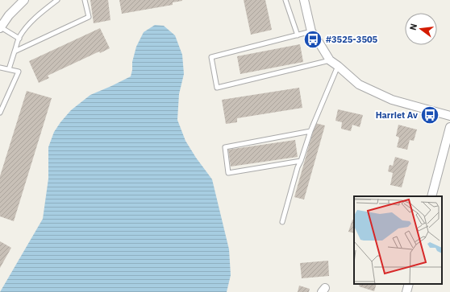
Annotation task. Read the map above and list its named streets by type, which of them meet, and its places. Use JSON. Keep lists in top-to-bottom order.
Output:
{
  "places": {
    "bus stop": ["#3525-3505", "Harriet Av"]
  },
  "north": "left"
}
